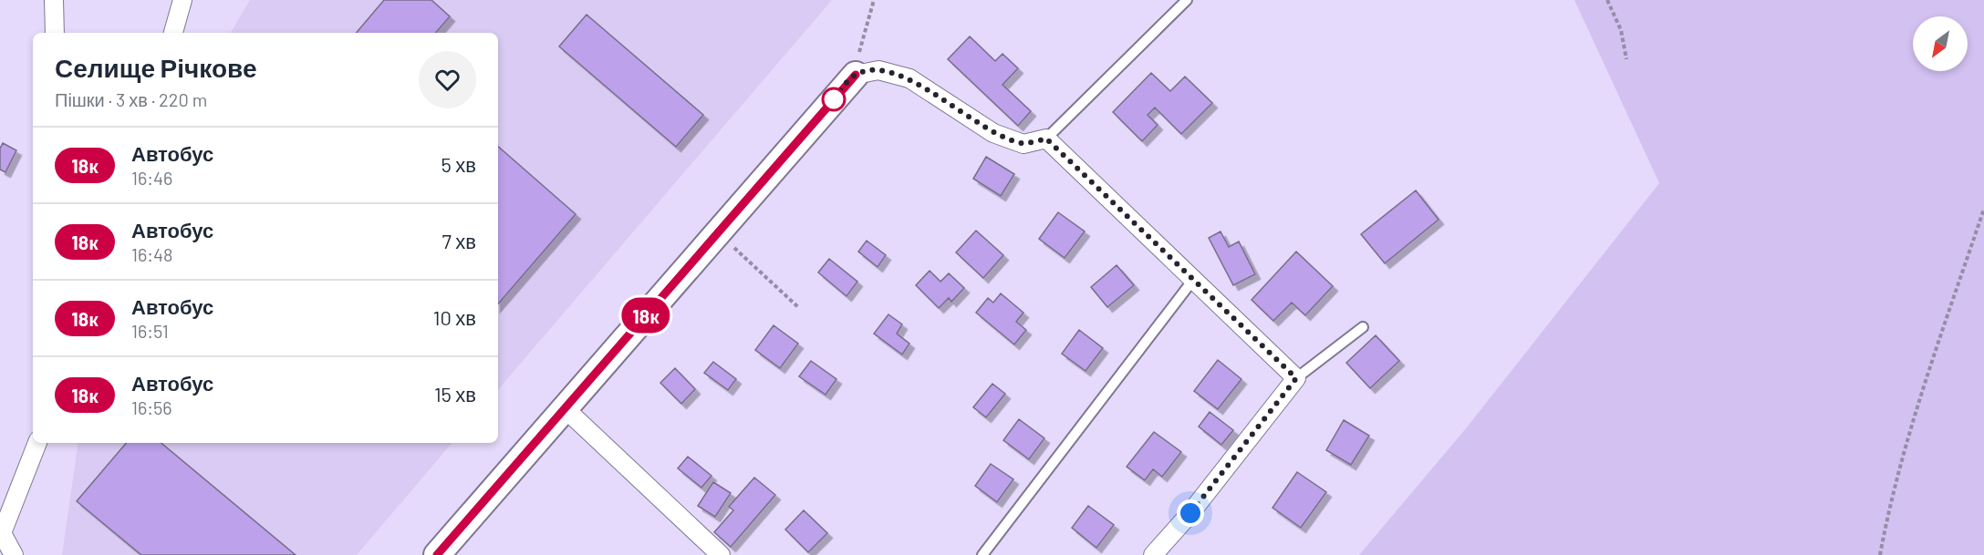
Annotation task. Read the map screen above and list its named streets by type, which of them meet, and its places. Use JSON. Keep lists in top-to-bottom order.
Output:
{
  "lines": ["bus line 18к"],
  "north": "bottom left",
  "page": {
    "on_map": "18к",
    "heading": ["Селище Річкове", "Пішки · 3 хв · 220 m"],
    "list": [
      {
        "mark": "18к",
        "name": "Автобус",
        "note": "16:46",
        "value": "5 хв"
      },
      {
        "mark": "18к",
        "name": "Автобус",
        "note": "16:48",
        "value": "7 хв"
      },
      {
        "mark": "18к",
        "name": "Автобус",
        "note": "16:51",
        "value": "10 хв"
      },
      {
        "mark": "18к",
        "name": "Автобус",
        "note": "16:56",
        "value": "15 хв"
      }
    ]
  }
}
